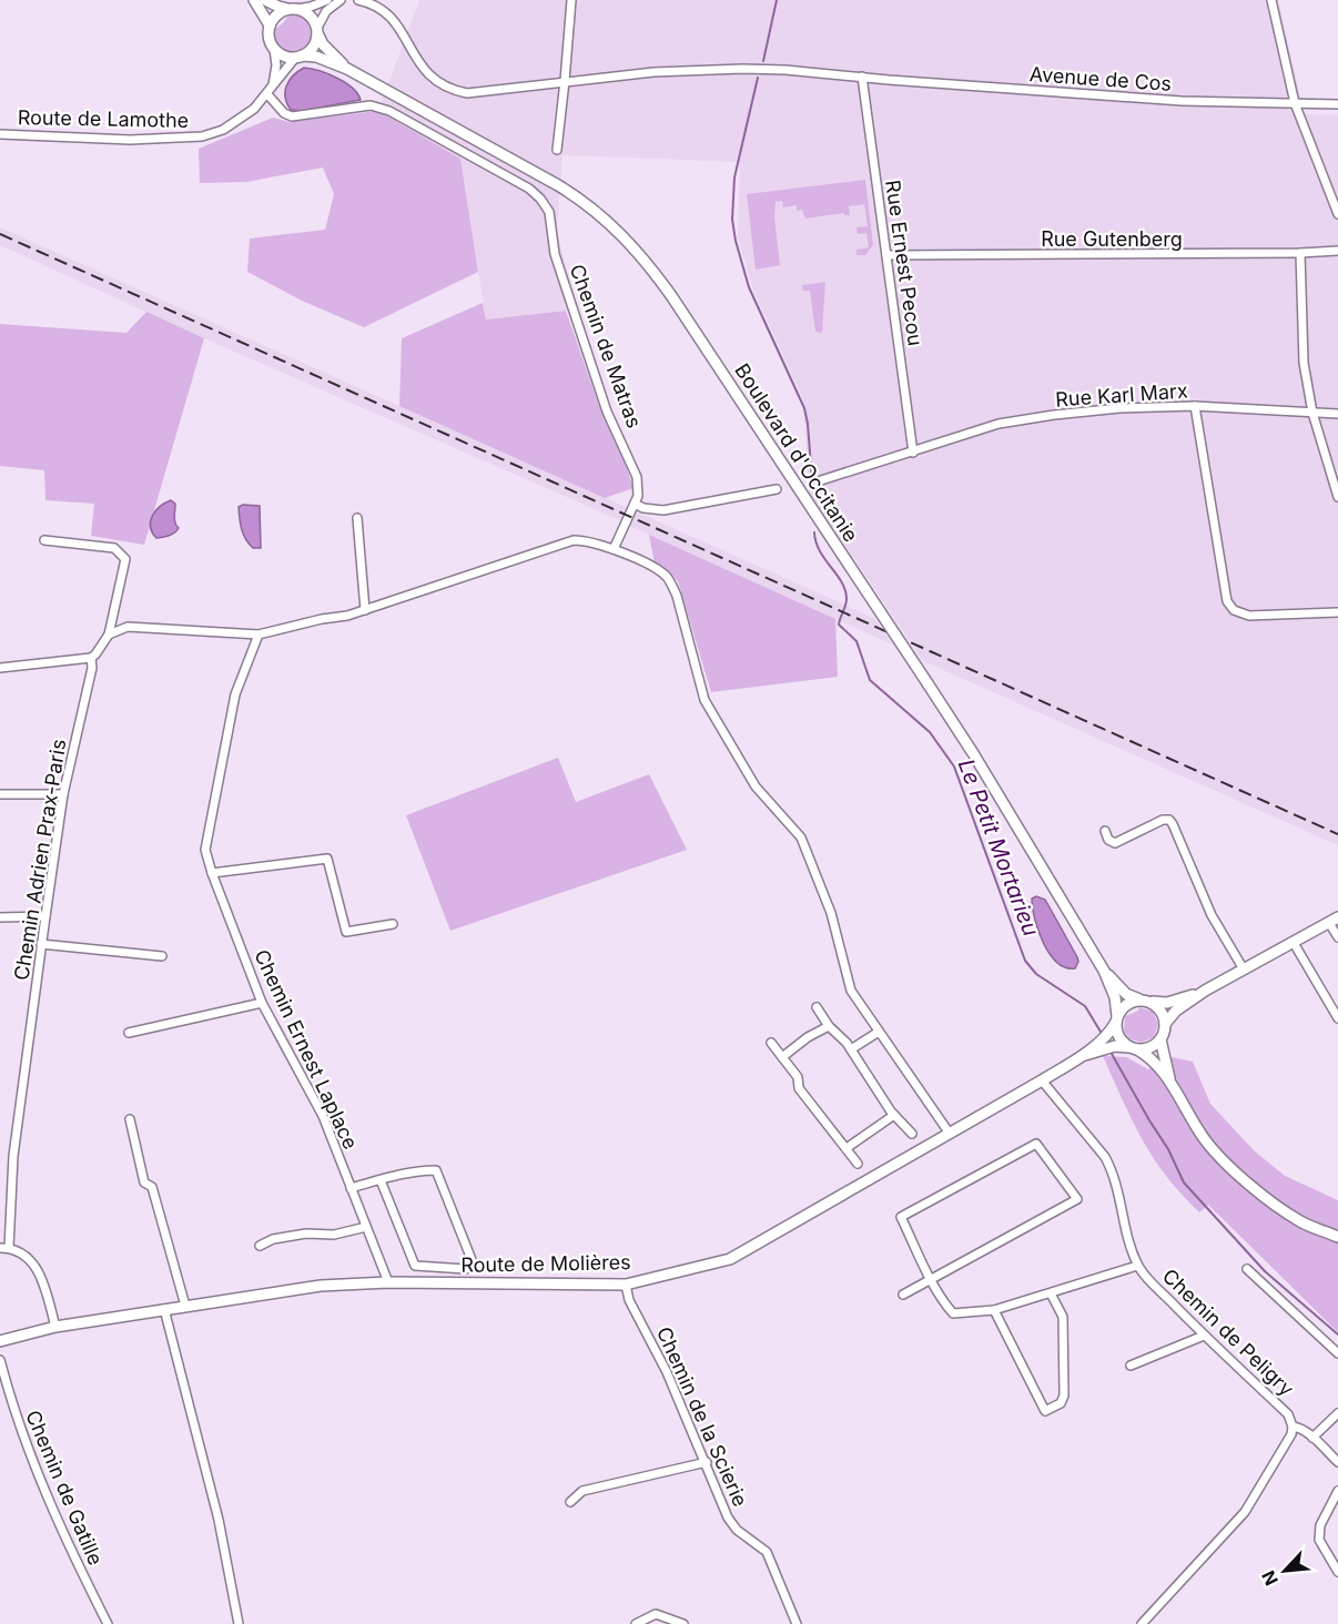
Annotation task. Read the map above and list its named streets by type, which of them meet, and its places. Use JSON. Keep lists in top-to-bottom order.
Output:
{
  "streets": {
    "main road": ["Boulevard d'Occitanie", "Route de Molières"],
    "street": [
      "Avenue de Cos",
      "Route de Lamothe",
      "Rue Gutenberg",
      "Rue Ernest Pecou",
      "Chemin de Matras",
      "Rue Karl Marx",
      "Chemin Adrien Prax-Paris",
      "Chemin Ernest Laplace",
      "Chemin de Peligry",
      "Chemin de la Scierie",
      "Chemin de Gatille"
    ]
  },
  "crossings": [
    ["Avenue de Cos", "Rue Ernest Pecou"],
    ["Route de Lamothe", "Chemin de Matras"],
    ["Route de Lamothe", "Boulevard d'Occitanie"],
    ["Rue Gutenberg", "Rue Ernest Pecou"],
    ["Rue Ernest Pecou", "Rue Karl Marx"],
    ["Boulevard d'Occitanie", "Route de Molières"],
    ["Chemin Ernest Laplace", "Route de Molières"],
    ["Route de Molières", "Chemin de Peligry"],
    ["Route de Molières", "Chemin de la Scierie"]
  ],
  "water": ["Le Petit Mortarieu"],
  "north": "bottom left"
}
